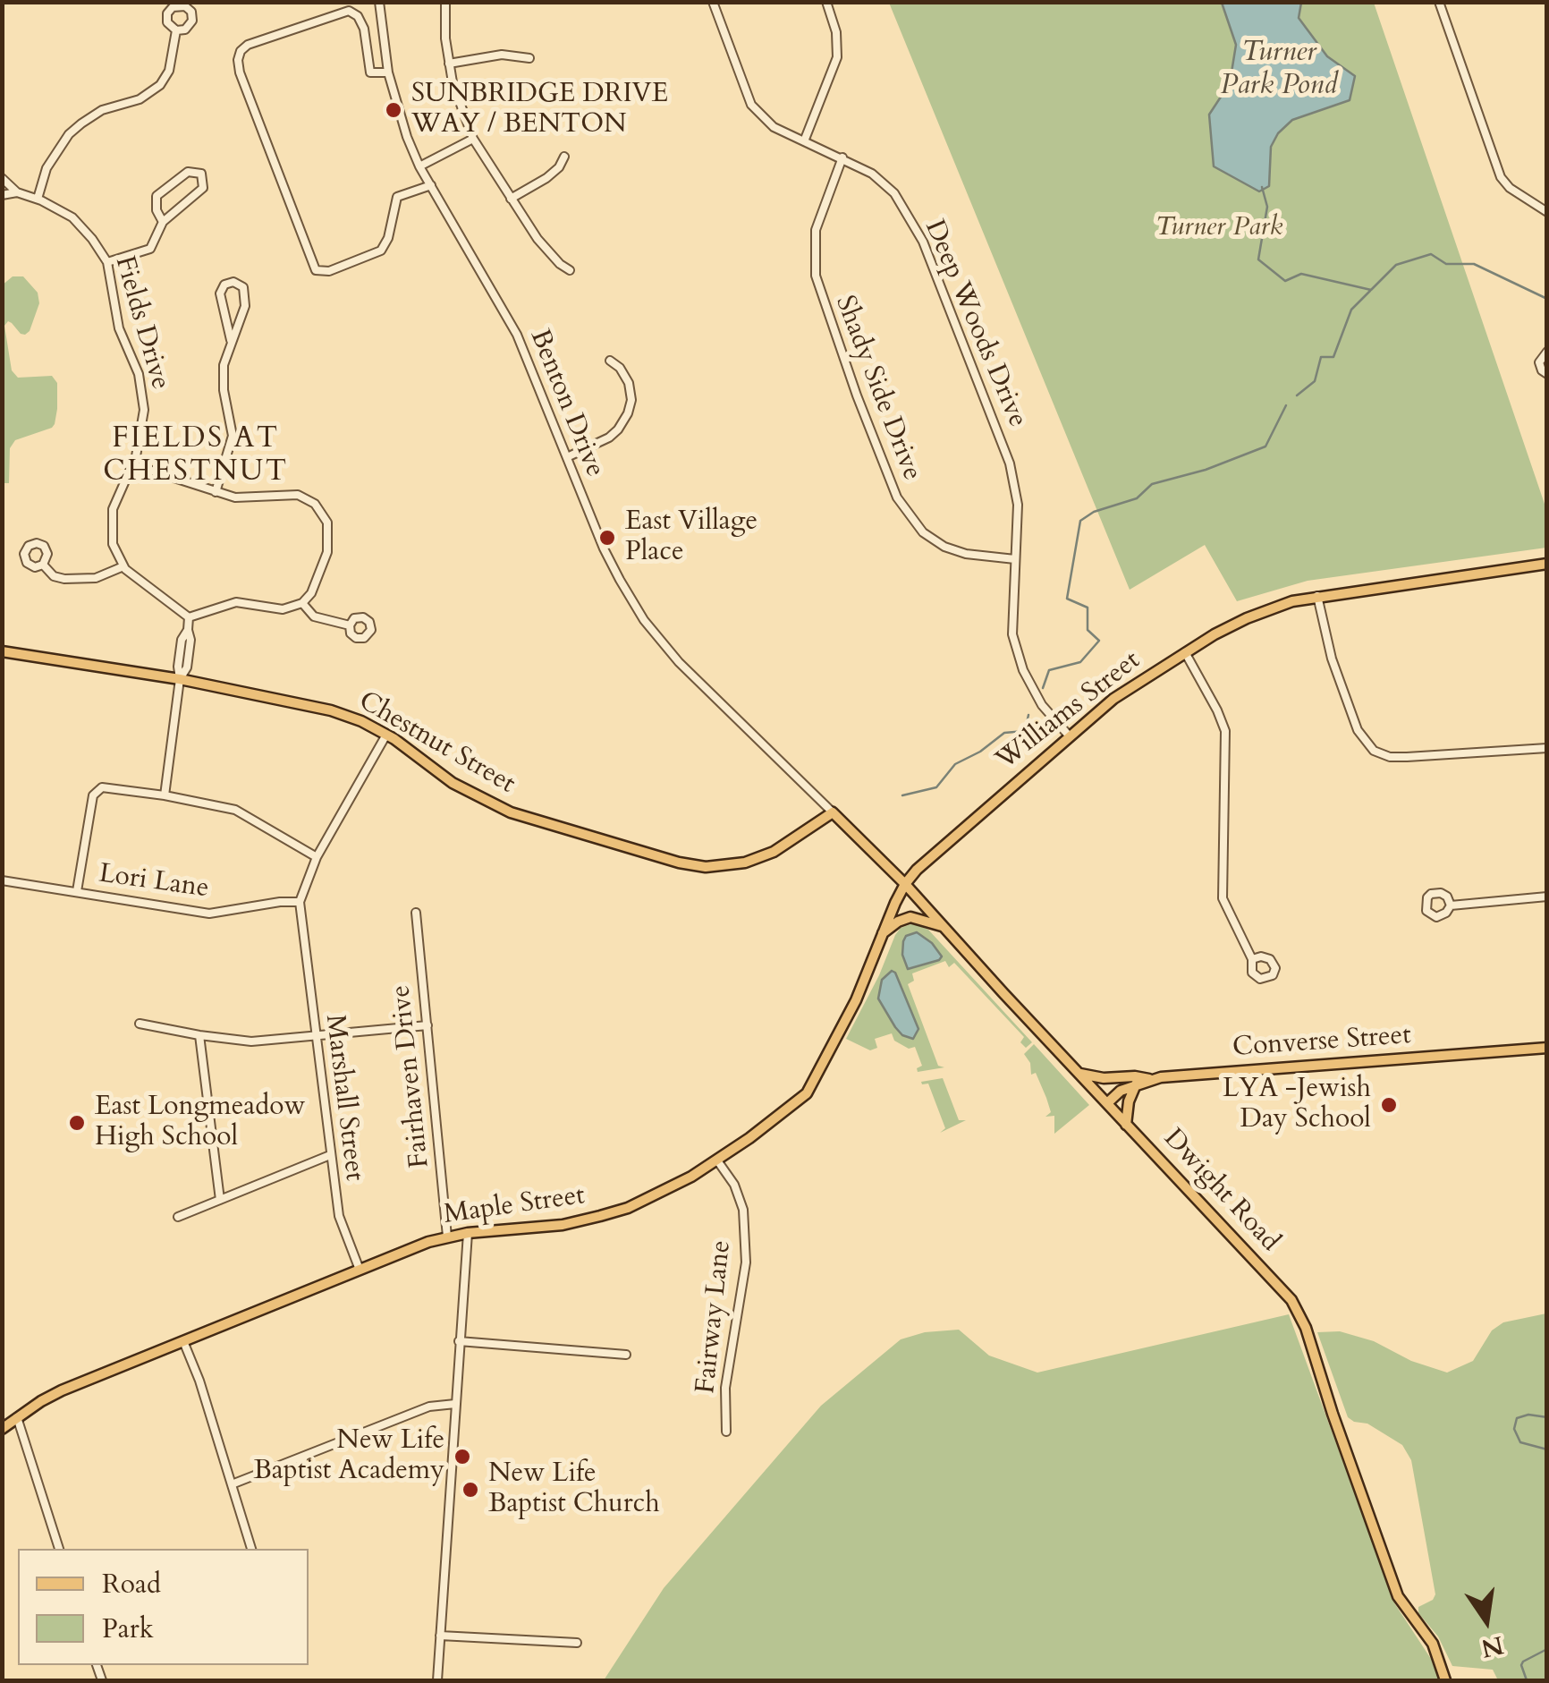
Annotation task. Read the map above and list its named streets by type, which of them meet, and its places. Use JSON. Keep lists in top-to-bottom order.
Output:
{
  "streets": {
    "main road": [
      "Williams Street",
      "Chestnut Street",
      "Converse Street",
      "Dwight Road",
      "Maple Street"
    ],
    "street": [
      "Fields Drive",
      "Deep Woods Drive",
      "Shady Side Drive",
      "Benton Drive",
      "Lori Lane",
      "Fairhaven Drive",
      "Marshall Street",
      "Fairway Lane"
    ]
  },
  "crossings": [
    ["Deep Woods Drive", "Shady Side Drive"],
    ["Deep Woods Drive", "Williams Street"],
    ["Benton Drive", "Chestnut Street"],
    ["Benton Drive", "Dwight Road"],
    ["Williams Street", "Dwight Road"],
    ["Williams Street", "Maple Street"],
    ["Chestnut Street", "Marshall Street"],
    ["Chestnut Street", "Dwight Road"],
    ["Lori Lane", "Marshall Street"],
    ["Converse Street", "Dwight Road"],
    ["Fairhaven Drive", "Maple Street"],
    ["Marshall Street", "Maple Street"],
    ["Dwight Road", "Maple Street"],
    ["Maple Street", "Fairway Lane"]
  ],
  "districts": ["FIELDS AT CHESTNUT"],
  "water": ["Turner Park Pond"],
  "parks": ["Turner Park"],
  "places": [
    "SUNBRIDGE DRIVE WAY / BENTON",
    "East Village Place",
    "LYA -Jewish Day School",
    "East Longmeadow High School",
    "New Life Baptist Academy",
    "New Life Baptist Church"
  ],
  "legend": ["Road", "Park"],
  "north": "bottom"
}
